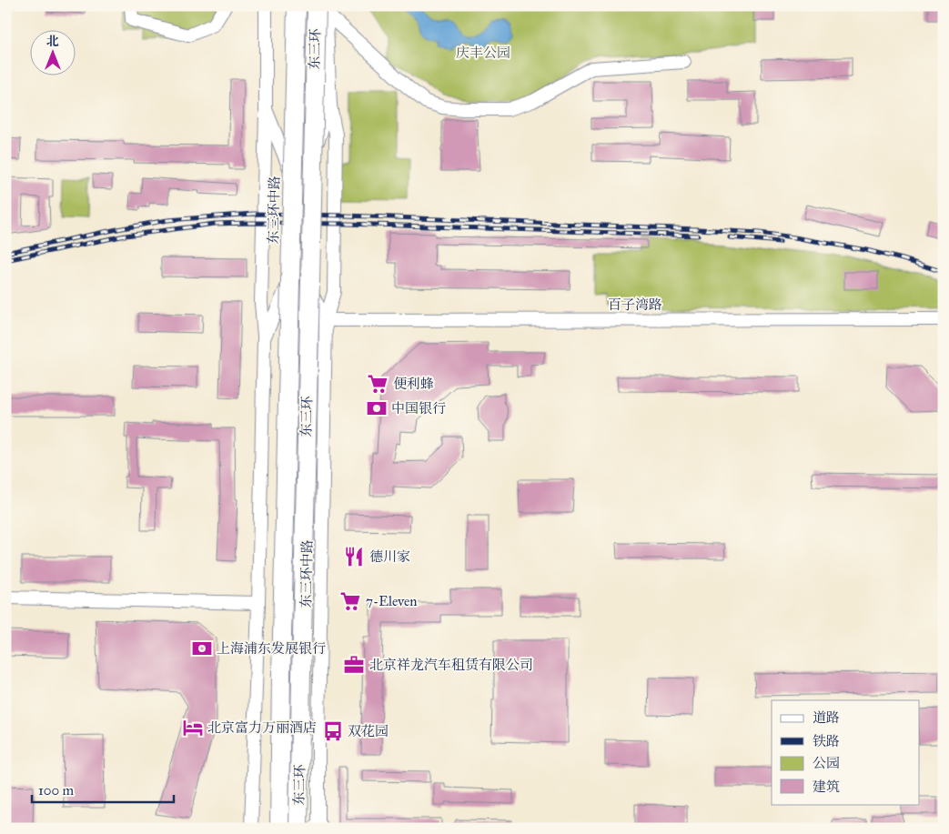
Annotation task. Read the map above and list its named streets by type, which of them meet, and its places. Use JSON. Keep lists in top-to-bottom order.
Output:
{
  "streets": {
    "highway": ["东三环"],
    "street": ["东三环中路", "百子湾路"]
  },
  "crossings": [
    ["东三环", "东三环中路"],
    ["东三环中路", "百子湾路"]
  ],
  "parks": ["庆丰公园"],
  "places": {
    "supermarket": ["便利蜂", "7-Eleven"],
    "bank": ["中国银行", "上海浦东发展银行"],
    "restaurant": ["德川家"],
    "office": ["北京祥龙汽车租赁有限公司"],
    "hotel": ["北京富力万丽酒店"],
    "bus stop": ["双花园"]
  },
  "legend": [
    "道路",
    "铁路",
    "公园",
    "建筑"
  ],
  "scale_bar": "100 m",
  "north": "top"
}
